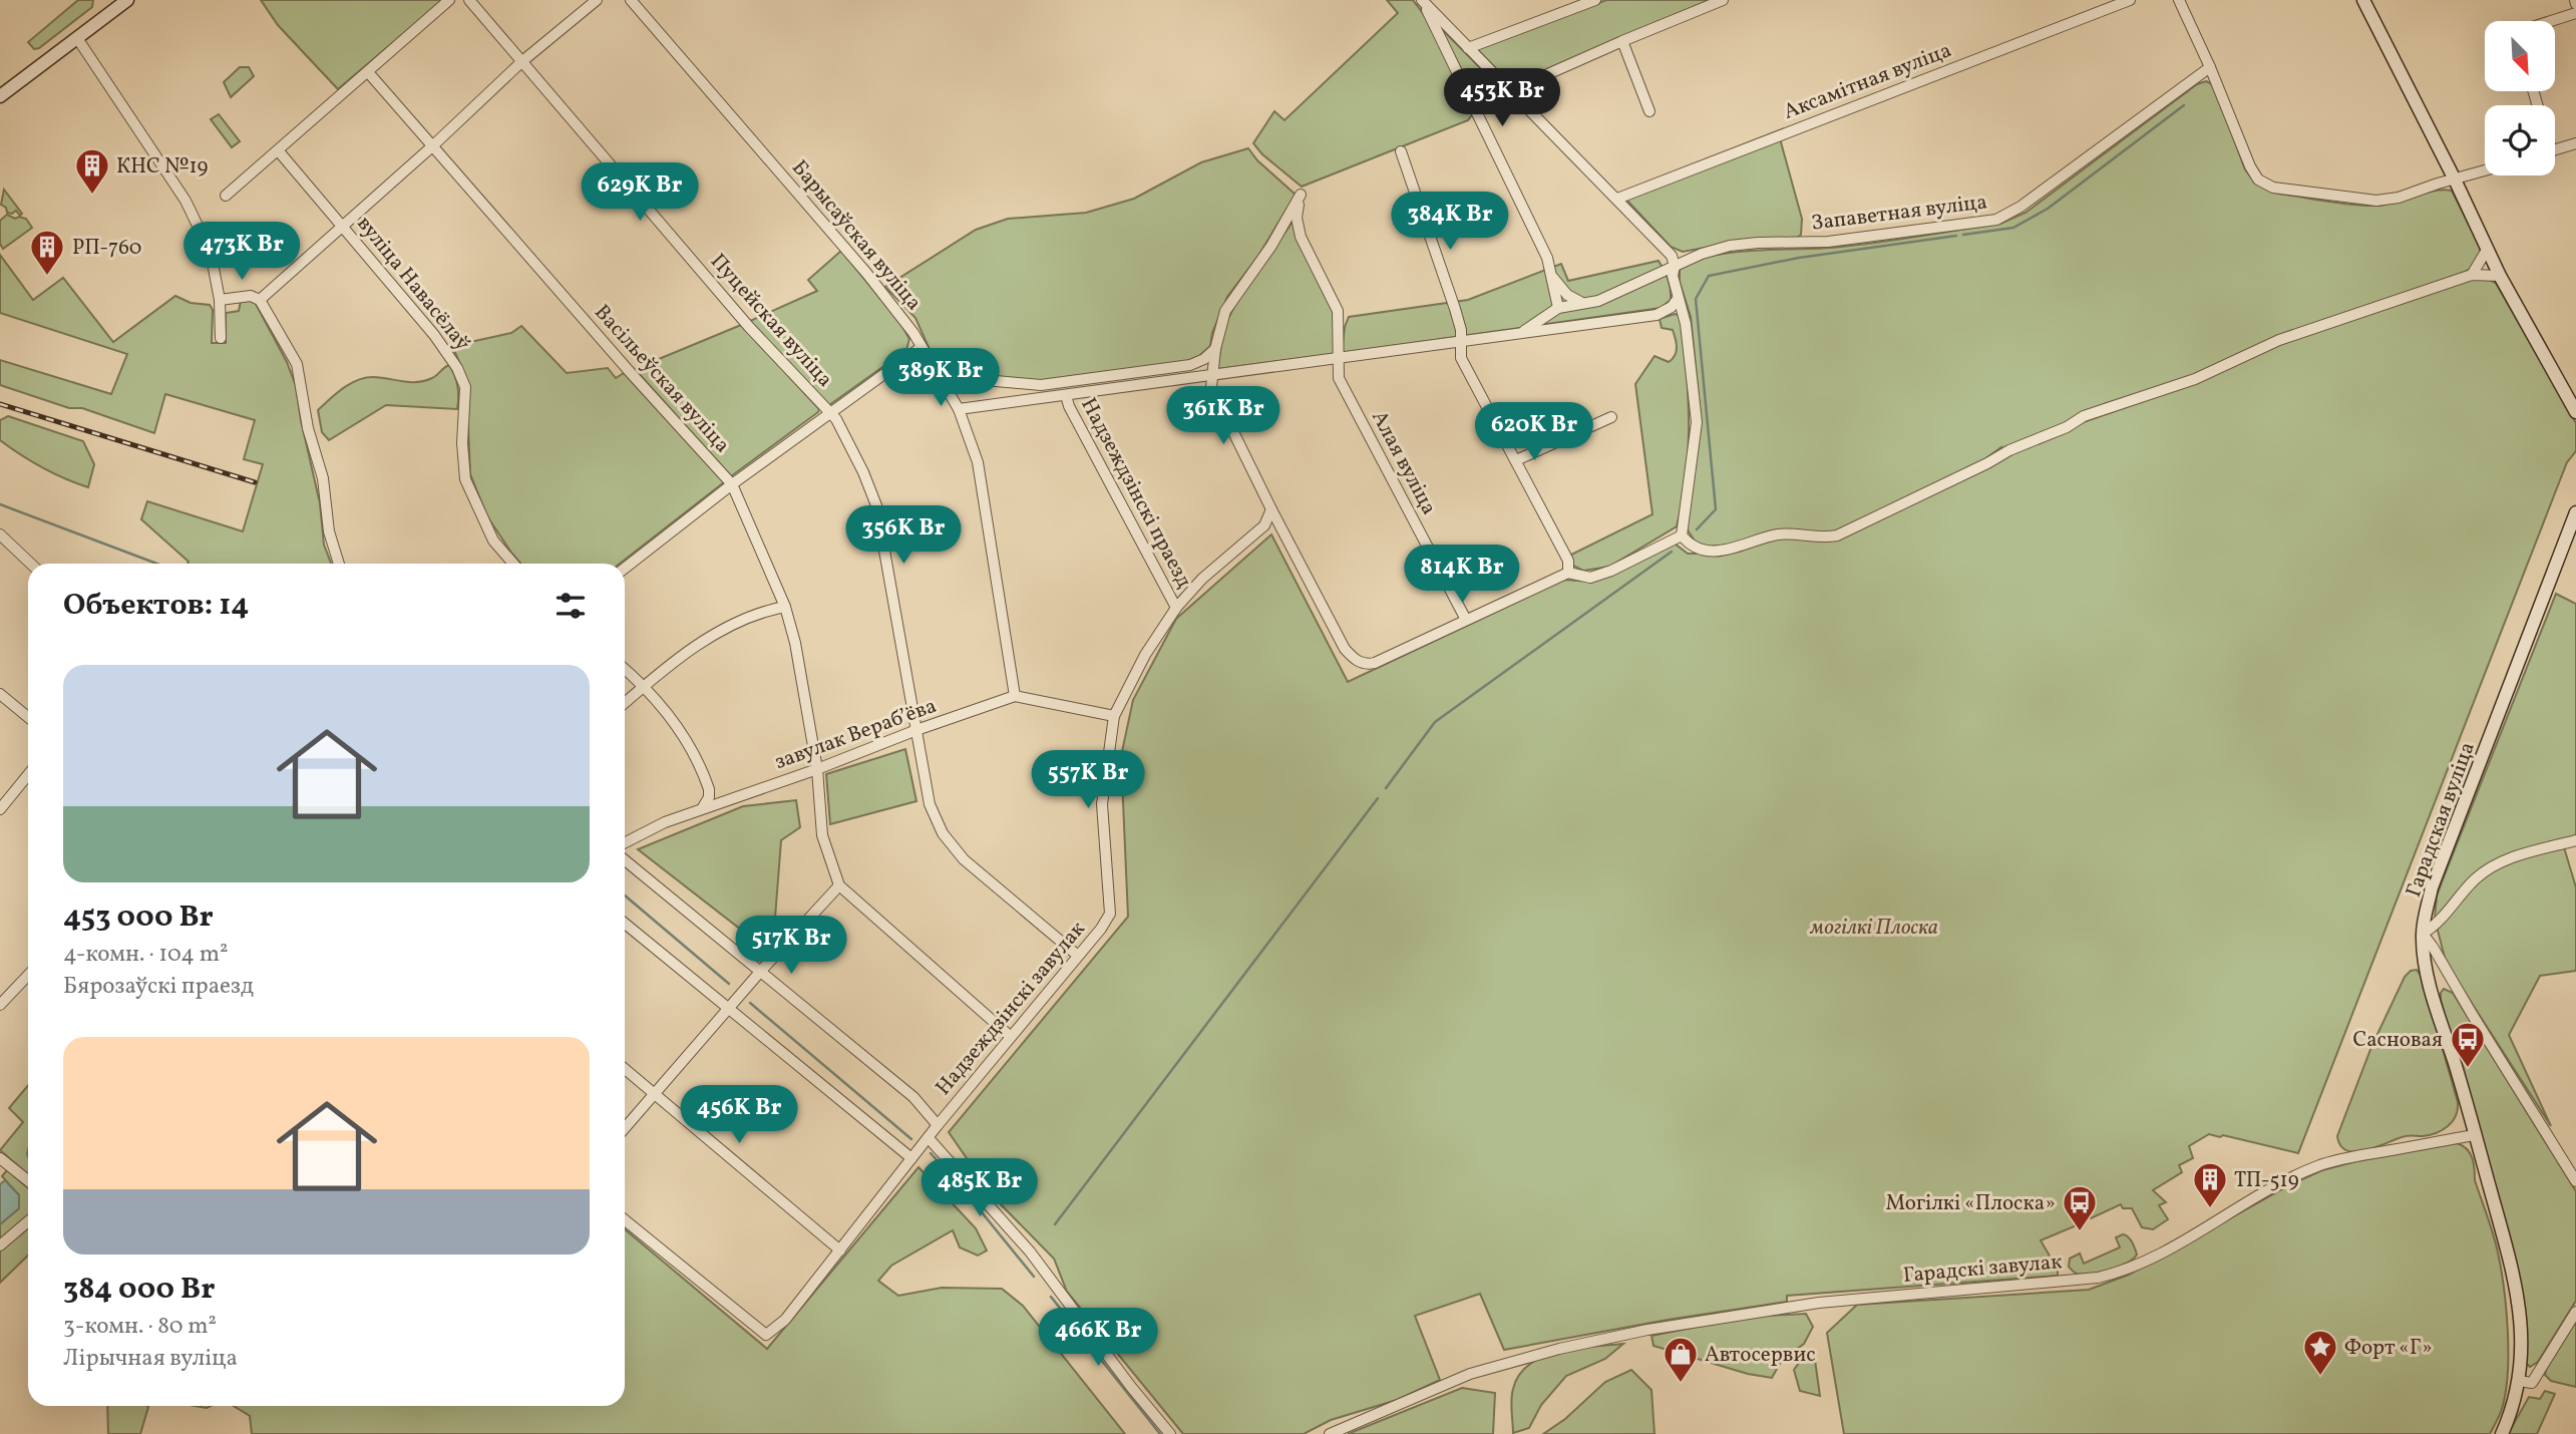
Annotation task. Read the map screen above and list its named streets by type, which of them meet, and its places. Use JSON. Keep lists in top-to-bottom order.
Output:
{
  "streets": {
    "main road": ["Гарадская вуліца"],
    "street": [
      "Аксамітная вуліца",
      "Запаветная вуліца",
      "Барысаўская вуліца",
      "вуліца Навасёлаў",
      "Пуцейская вуліца",
      "Васільеўская вуліца",
      "Алая вуліца",
      "Надзеждзінскі праезд",
      "завулак Верабʼёва",
      "Надзеждзінскі завулак",
      "Гарадскі завулак"
    ]
  },
  "crossings": [
    ["Барысаўская вуліца", "завулак Верабʼёва"],
    ["Пуцейская вуліца", "завулак Верабʼёва"],
    ["Пуцейская вуліца", "Надзеждзінскі завулак"],
    ["Васільеўская вуліца", "завулак Верабʼёва"],
    ["Надзеждзінскі праезд", "Надзеждзінскі завулак"],
    ["завулак Верабʼёва", "Надзеждзінскі завулак"],
    ["Гарадская вуліца", "Гарадскі завулак"]
  ],
  "parks": ["могілкі Плоска"],
  "places": {
    "building": ["КНС №19", "РП-760", "ТП-519"],
    "bus stop": ["Сасновая", "Могілкі «Плоска»"],
    "place": ["Форт «Г»"],
    "shop": ["Автосервис"]
  },
  "north": "bottom right",
  "page": {
    "price": [
      "453K Br",
      "629K Br",
      "384K Br",
      "473K Br",
      "389K Br",
      "361K Br",
      "620K Br",
      "356K Br",
      "814K Br",
      "557K Br",
      "517K Br",
      "456K Br",
      "485K Br",
      "466K Br"
    ],
    "heading": "Объектов: 14",
    "list": [
      {
        "name": "453 000 Br",
        "note": "4-комн. · 104 m² · Бярозаўскі праезд"
      },
      {
        "name": "384 000 Br",
        "note": "3-комн. · 80 m² · Лірычная вуліца"
      }
    ]
  }
}
